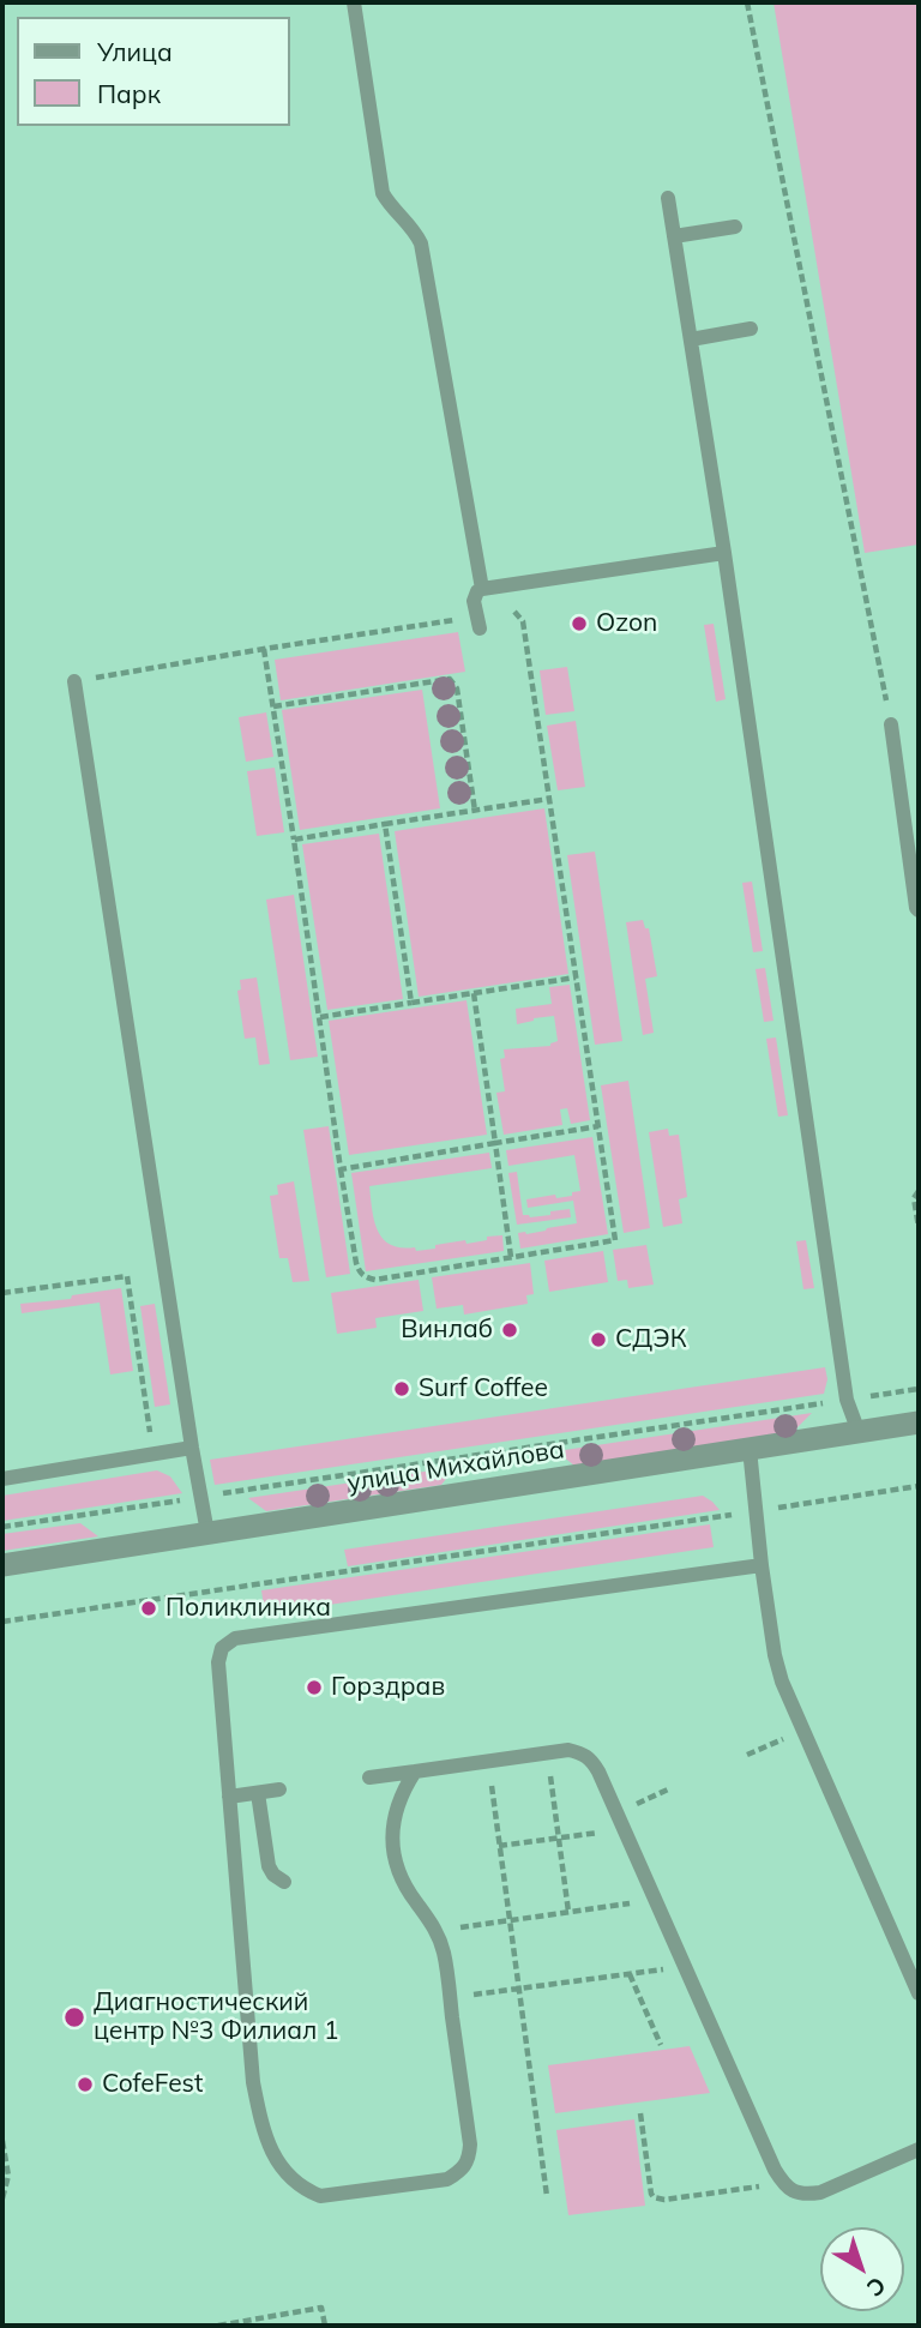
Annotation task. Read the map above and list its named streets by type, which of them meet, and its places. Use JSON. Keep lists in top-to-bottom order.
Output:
{
  "streets": {
    "street": ["улица Михайлова"]
  },
  "places": [
    "Ozon",
    "Винлаб",
    "СДЭК",
    "Surf Coffee",
    "Поликлиника",
    "Горздрав",
    "Диагностический центр №3 Филиал 1",
    "CofeFest"
  ],
  "legend": ["Улица", "Парк"],
  "north": "bottom right"
}
